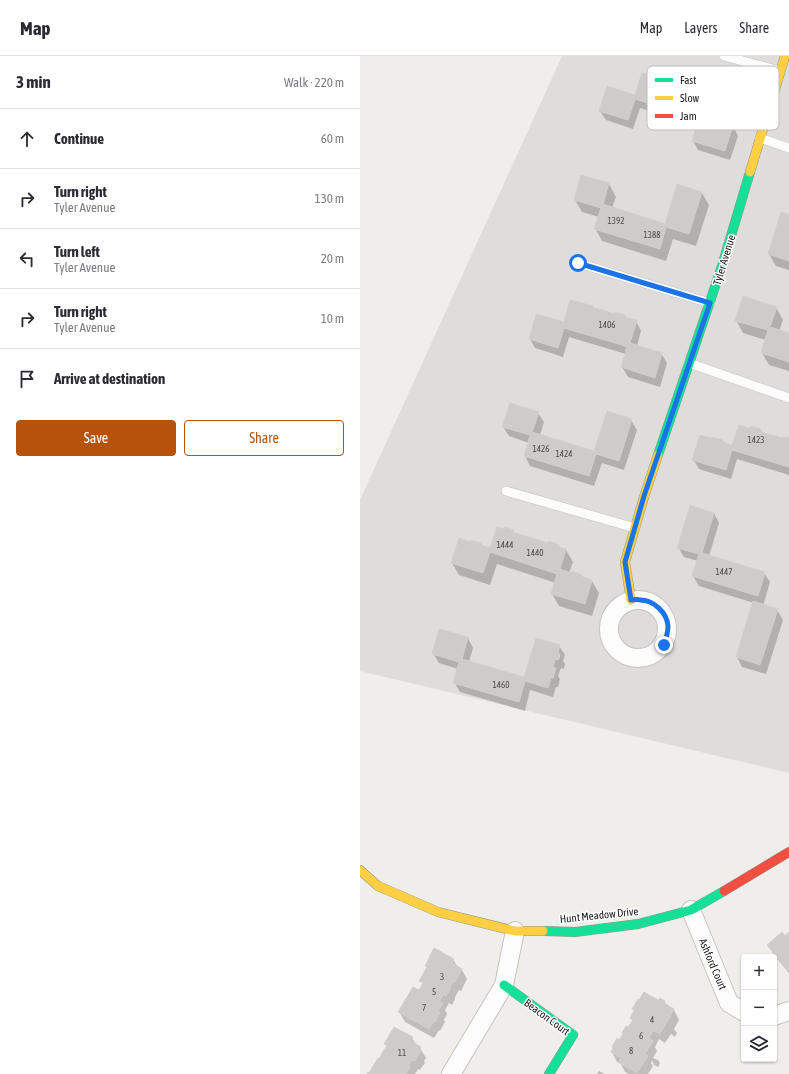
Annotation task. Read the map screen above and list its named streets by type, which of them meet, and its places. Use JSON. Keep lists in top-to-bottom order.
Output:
{
  "streets": {
    "street": [
      "Tyler Avenue",
      "Hunt Meadow Drive",
      "Ashford Court",
      "Beacon Court"
    ]
  },
  "crossings": [
    ["Hunt Meadow Drive", "Ashford Court"]
  ],
  "house_numbers": [
    "1392",
    "1388",
    "1406",
    "1423",
    "1426",
    "1424",
    "1444",
    "1440",
    "1447",
    "1460",
    "3",
    "5",
    "7",
    "4",
    "6",
    "8",
    "11"
  ],
  "legend": ["Fast", "Slow", "Jam"],
  "page": {
    "header": "Map",
    "nav": ["Map", "Layers", "Share"],
    "heading": ["3 min", "Walk · 220 m"],
    "list": [
      ["Continue", "60 m"],
      ["Turn right", "Tyler Avenue", "130 m"],
      ["Turn left", "Tyler Avenue", "20 m"],
      ["Turn right", "Tyler Avenue", "10 m"],
      "Arrive at destination"
    ],
    "buttons": ["Save", "Share"],
    "map_buttons": ["+", "−"]
  }
}
